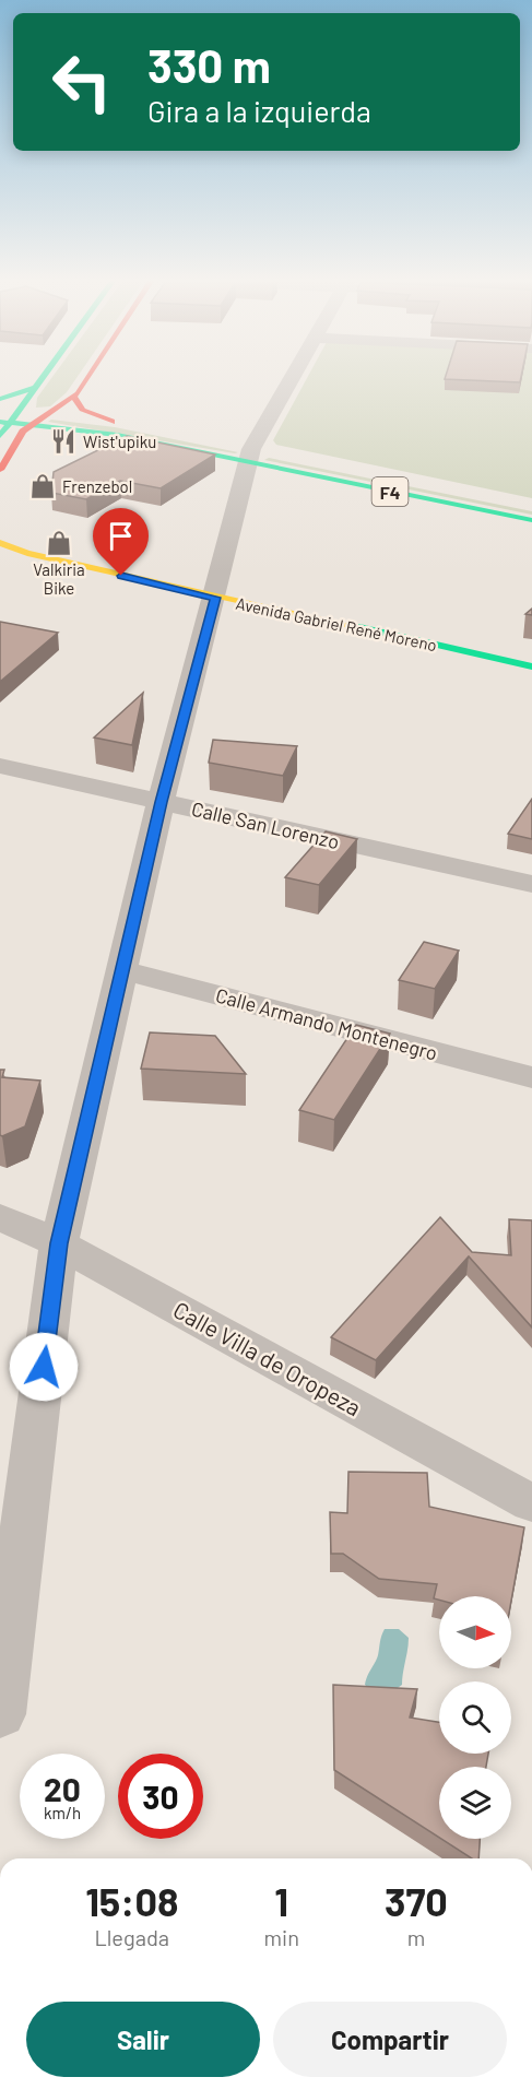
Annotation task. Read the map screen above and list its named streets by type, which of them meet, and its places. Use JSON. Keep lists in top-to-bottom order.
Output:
{
  "streets": {
    "main road": ["F4", "Avenida Gabriel René Moreno"],
    "street": ["Calle San Lorenzo", "Calle Armando Montenegro", "Calle Villa de Oropeza"]
  },
  "places": {
    "restaurant": ["Wist'upiku"],
    "shop": ["Frenzebol", "Valkiria Bike"]
  },
  "north": "right",
  "page": {
    "turn": ["330 m", "Gira a la izquierda"],
    "speed": "20 km/h",
    "limit": "30",
    "eta": [
      "15:08",
      "Llegada",
      "1",
      "min",
      "370",
      "m"
    ],
    "buttons": ["Salir", "Compartir"]
  }
}
